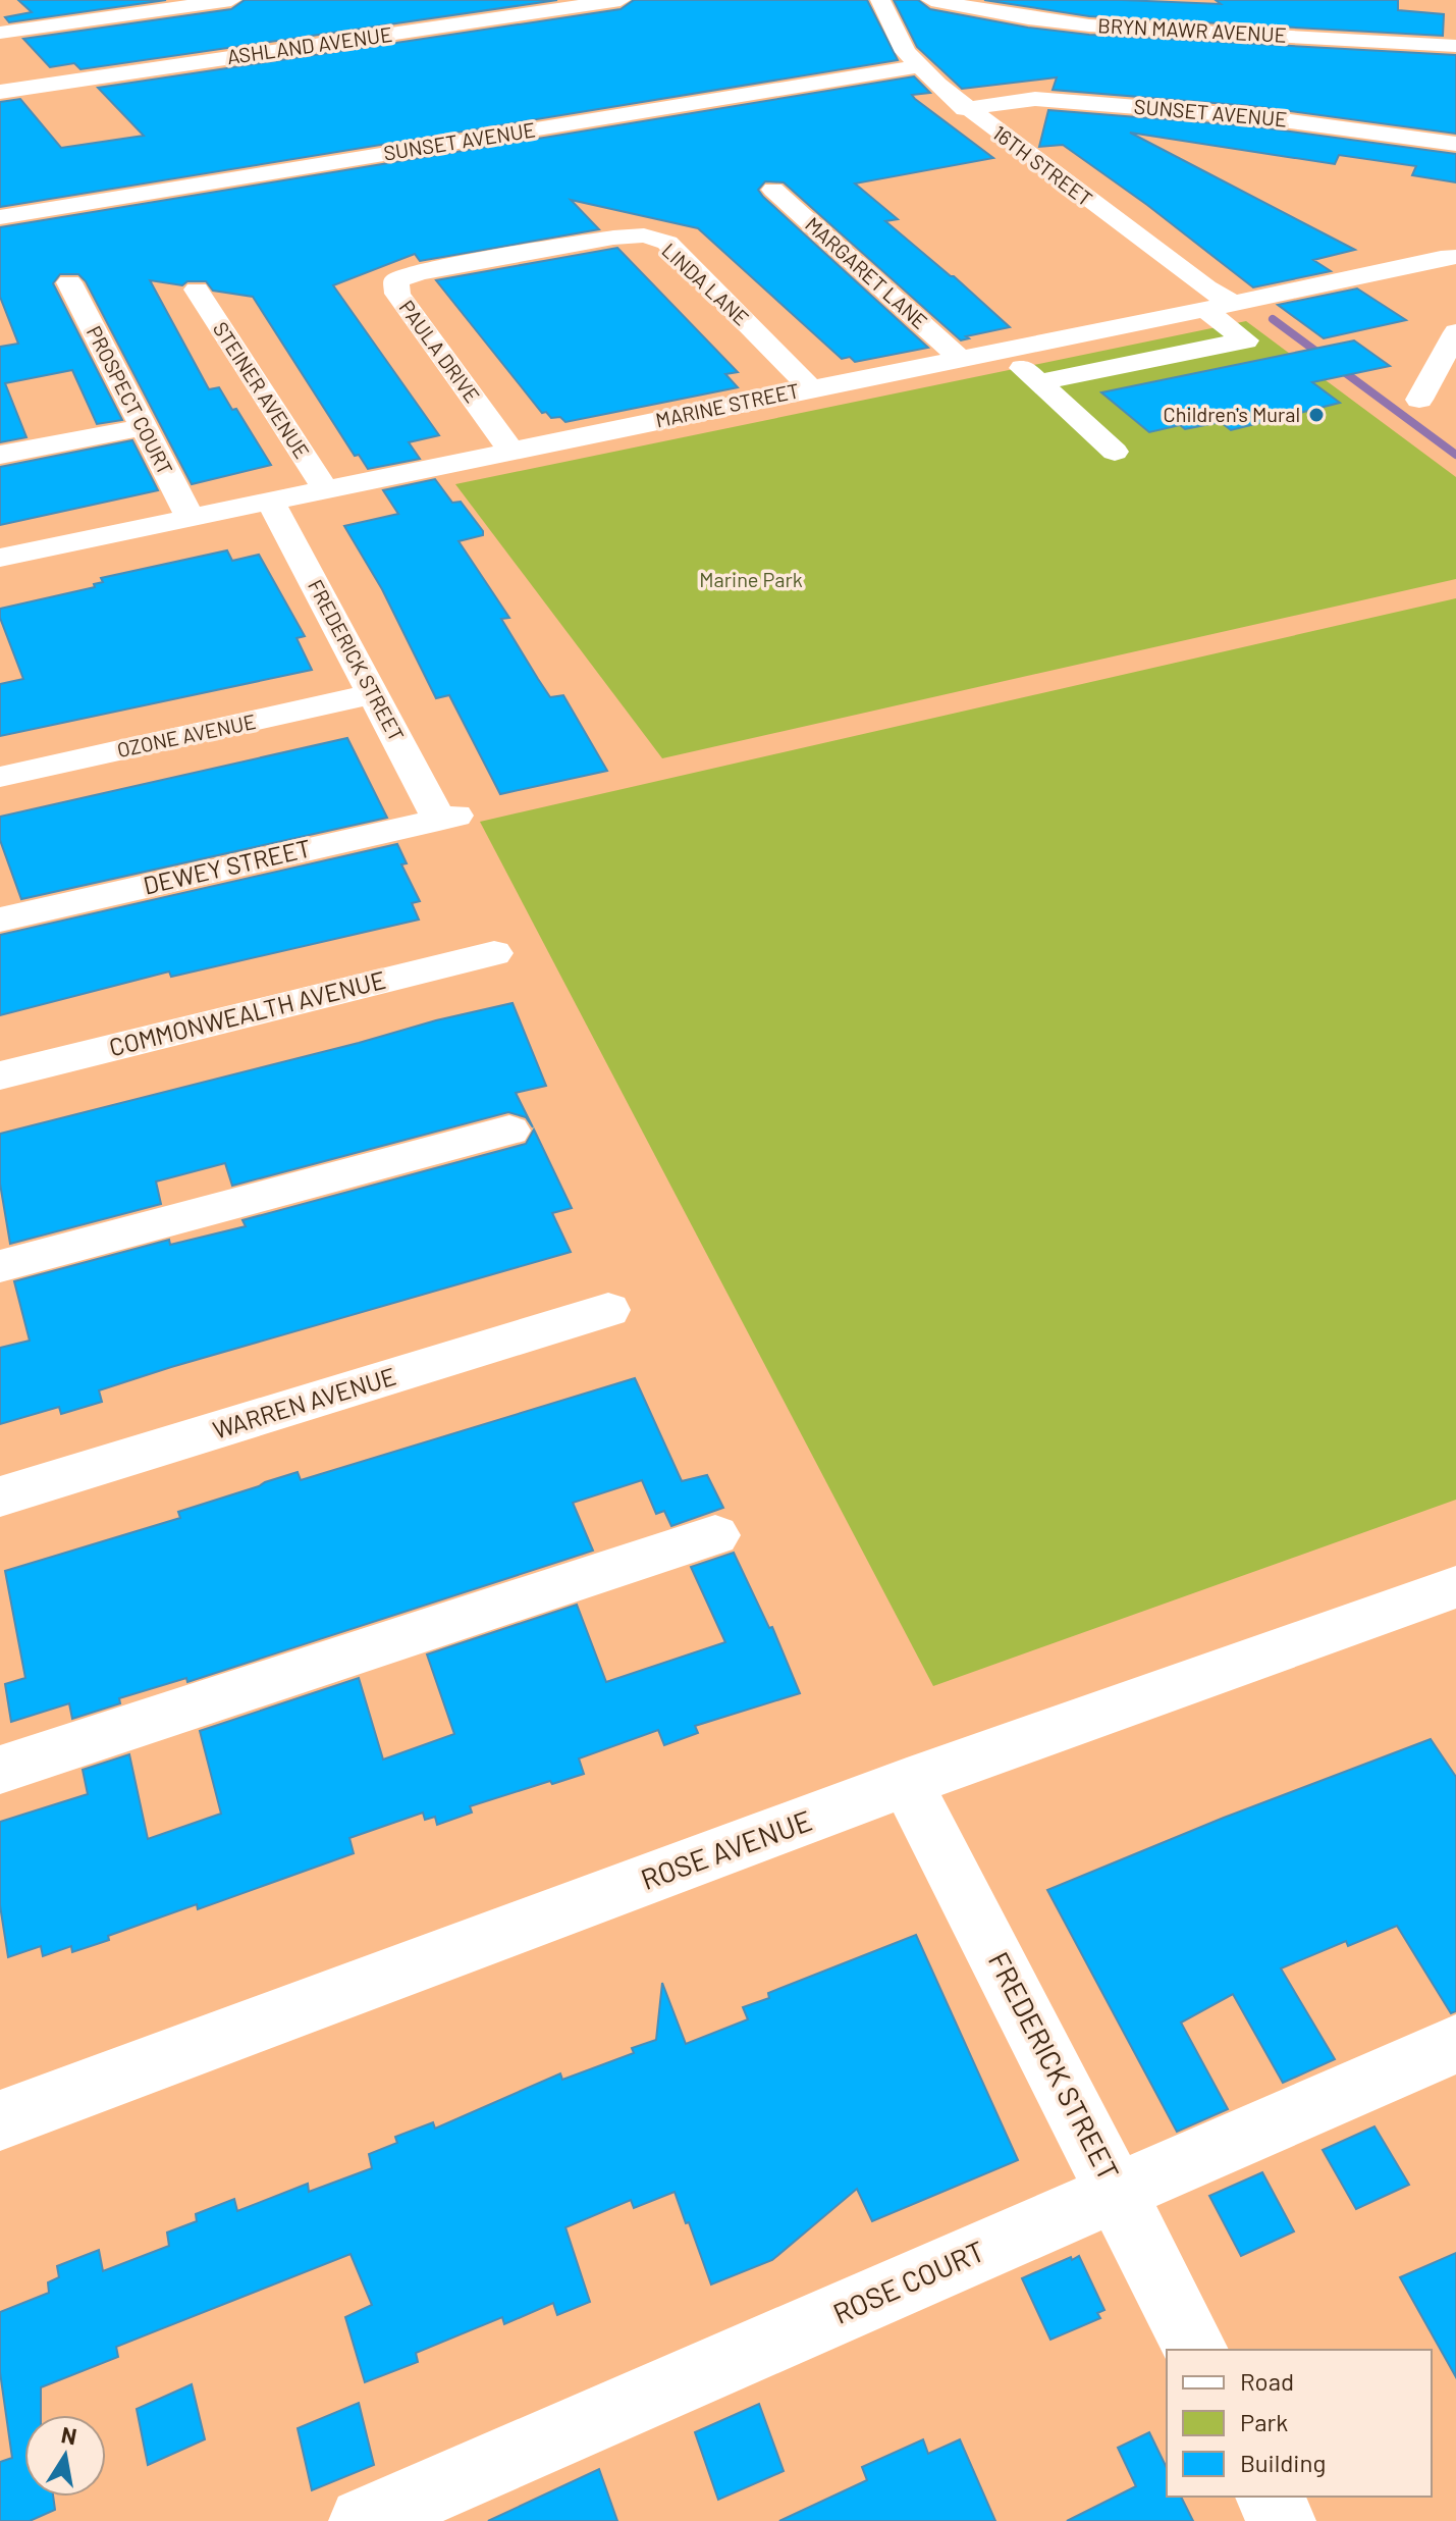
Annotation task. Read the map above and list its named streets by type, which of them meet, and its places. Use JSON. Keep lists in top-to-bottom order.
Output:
{
  "streets": {
    "street": [
      "BRYN MAWR AVENUE",
      "ASHLAND AVENUE",
      "SUNSET AVENUE",
      "16TH STREET",
      "MARGARET LANE",
      "LINDA LANE",
      "PAULA DRIVE",
      "STEINER AVENUE",
      "PROSPECT COURT",
      "MARINE STREET",
      "FREDERICK STREET",
      "OZONE AVENUE",
      "DEWEY STREET",
      "COMMONWEALTH AVENUE",
      "WARREN AVENUE",
      "ROSE AVENUE",
      "ROSE COURT"
    ]
  },
  "crossings": [
    ["SUNSET AVENUE", "16TH STREET"],
    ["16TH STREET", "MARINE STREET"],
    ["MARGARET LANE", "MARINE STREET"],
    ["LINDA LANE", "PAULA DRIVE"],
    ["LINDA LANE", "MARINE STREET"],
    ["PAULA DRIVE", "MARINE STREET"],
    ["STEINER AVENUE", "MARINE STREET"],
    ["PROSPECT COURT", "MARINE STREET"],
    ["MARINE STREET", "FREDERICK STREET"],
    ["FREDERICK STREET", "OZONE AVENUE"],
    ["FREDERICK STREET", "DEWEY STREET"],
    ["FREDERICK STREET", "ROSE AVENUE"],
    ["FREDERICK STREET", "ROSE COURT"]
  ],
  "parks": ["Marine Park"],
  "places": ["Children's Mural"],
  "legend": ["Road", "Park", "Building"],
  "north": "top"
}
